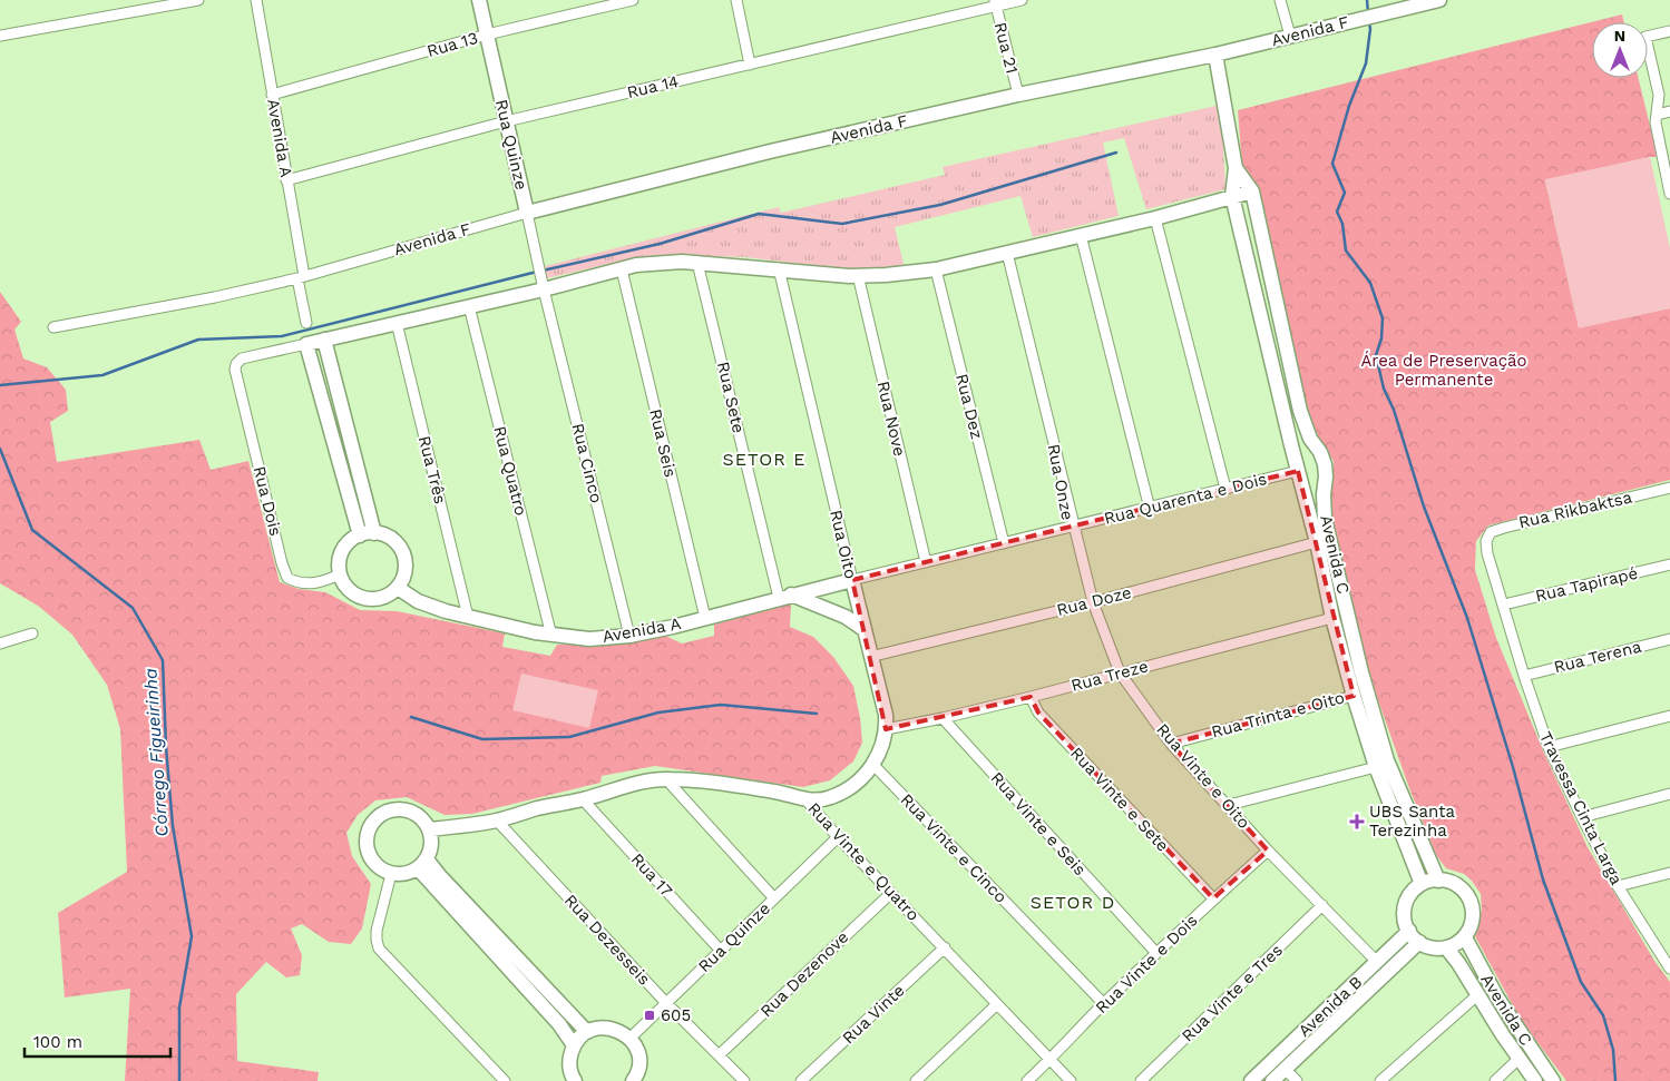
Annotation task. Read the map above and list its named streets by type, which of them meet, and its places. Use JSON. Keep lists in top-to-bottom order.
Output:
{
  "streets": {
    "street": [
      "Avenida F",
      "Rua 13",
      "Rua 21",
      "Rua 14",
      "Avenida A",
      "Rua Quinze",
      "Rua Sete",
      "Rua Dez",
      "Rua Nove",
      "Rua Seis",
      "Rua Cinco",
      "Rua Três",
      "Rua Quatro",
      "Rua Onze",
      "Rua Quarenta e Dois",
      "Rua Dois",
      "Rua Rikbaktsa",
      "Rua Oito",
      "Avenida C",
      "Rua Tapirapé",
      "Rua Doze",
      "Rua Terena",
      "Rua Treze",
      "Rua Trinta e Oito",
      "Rua Vinte e Oito",
      "Rua Vinte e Sete",
      "Travessa Cinta Larga",
      "Rua Vinte e Seis",
      "Rua Vinte e Cinco",
      "Rua Vinte e Quatro",
      "Rua 17",
      "Rua Dezesseis",
      "Rua Vinte e Dois",
      "Rua Dezenove",
      "Rua Vinte e Tres",
      "Avenida B",
      "Rua Vinte"
    ]
  },
  "crossings": [
    ["Avenida F", "Rua 21"],
    ["Avenida F", "Avenida A"],
    ["Avenida F", "Rua Quinze"],
    ["Rua 13", "Avenida A"],
    ["Rua 13", "Rua Quinze"],
    ["Rua 21", "Rua 14"],
    ["Rua 14", "Avenida A"],
    ["Rua 14", "Rua Quinze"],
    ["Avenida A", "Rua Sete"],
    ["Avenida A", "Rua Seis"],
    ["Avenida A", "Rua Cinco"],
    ["Avenida A", "Rua Três"],
    ["Avenida A", "Rua Quatro"],
    ["Avenida A", "Rua Onze"],
    ["Avenida A", "Rua Dois"],
    ["Avenida A", "Rua Oito"],
    ["Rua Quinze", "Rua Cinco"],
    ["Rua Quinze", "Rua Vinte e Quatro"],
    ["Rua Quinze", "Rua 17"],
    ["Rua Quinze", "Rua Dezesseis"],
    ["Rua Dez", "Rua Onze"],
    ["Rua Nove", "Rua Onze"],
    ["Rua Onze", "Rua Quarenta e Dois"],
    ["Rua Onze", "Rua Oito"],
    ["Rua Onze", "Rua Vinte e Oito"],
    ["Rua Quarenta e Dois", "Avenida C"],
    ["Rua Quarenta e Dois", "Rua Vinte e Oito"],
    ["Rua Rikbaktsa", "Travessa Cinta Larga"],
    ["Rua Oito", "Rua Doze"],
    ["Rua Oito", "Rua Treze"],
    ["Rua Oito", "Rua Vinte e Cinco"],
    ["Rua Oito", "Rua Vinte e Quatro"],
    ["Avenida C", "Rua Doze"],
    ["Avenida C", "Rua Treze"],
    ["Avenida C", "Rua Trinta e Oito"],
    ["Avenida C", "Avenida B"],
    ["Rua Tapirapé", "Travessa Cinta Larga"],
    ["Rua Doze", "Rua Vinte e Oito"],
    ["Rua Terena", "Travessa Cinta Larga"],
    ["Rua Treze", "Rua Vinte e Oito"],
    ["Rua Treze", "Rua Vinte e Sete"],
    ["Rua Treze", "Rua Vinte e Seis"],
    ["Rua Trinta e Oito", "Rua Vinte e Oito"],
    ["Rua Vinte e Oito", "Rua Vinte e Dois"],
    ["Rua Vinte e Oito", "Rua Vinte e Tres"],
    ["Rua Vinte e Oito", "Avenida B"],
    ["Rua Vinte e Sete", "Rua Vinte e Dois"],
    ["Rua Vinte e Seis", "Rua Vinte e Dois"],
    ["Rua Vinte e Cinco", "Rua Vinte e Dois"],
    ["Rua Vinte e Quatro", "Rua 17"],
    ["Rua Vinte e Quatro", "Rua Dezesseis"],
    ["Rua Vinte e Quatro", "Rua Vinte e Dois"],
    ["Rua Vinte e Quatro", "Rua Dezenove"],
    ["Rua Vinte e Quatro", "Rua Vinte"],
    ["Rua Dezesseis", "Rua Dezenove"]
  ],
  "districts": ["SETOR E", "SETOR D"],
  "water": ["Córrego Figueirinha"],
  "parks": ["Área de Preservação Permanente"],
  "places": {
    "health": ["UBS Santa Terezinha"],
    "transit": ["605"]
  },
  "scale_bar": "100 m",
  "north": "top"
}
